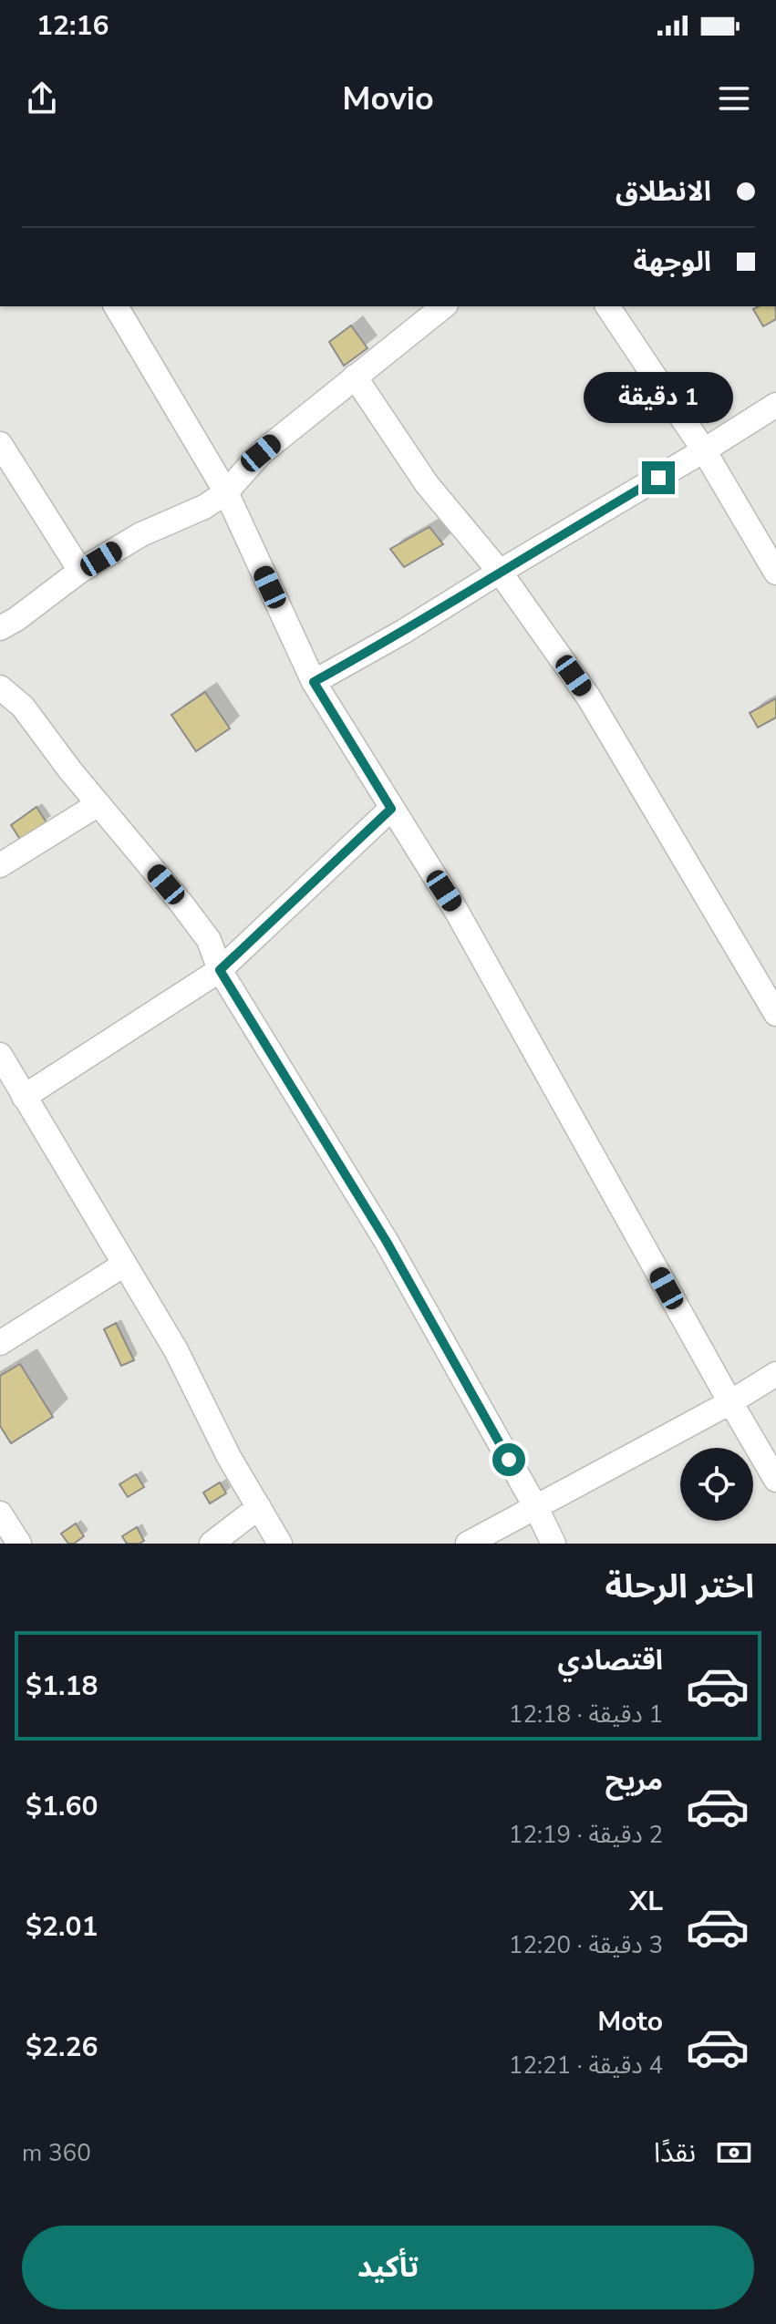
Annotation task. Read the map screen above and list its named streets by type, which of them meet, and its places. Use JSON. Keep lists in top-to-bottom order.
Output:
{
  "page": {
    "status": "12:16",
    "header": "Movio",
    "banner": ["الانطلاق", "الوجهة"],
    "bubble": "1 دقيقة",
    "heading": "اختر الرحلة",
    "list": [
      {
        "name": "اقتصادي",
        "note": "1 دقيقة · 12:18",
        "value": "$1.18"
      },
      {
        "name": "مريح",
        "note": "2 دقيقة · 12:19",
        "value": "$1.60"
      },
      {
        "name": "XL",
        "note": "3 دقيقة · 12:20",
        "value": "$2.01"
      },
      {
        "name": "Moto",
        "note": "4 دقيقة · 12:21",
        "value": "$2.26"
      }
    ],
    "pay": ["نقدًا", "360 m"],
    "buttons": "تأكيد"
  }
}
